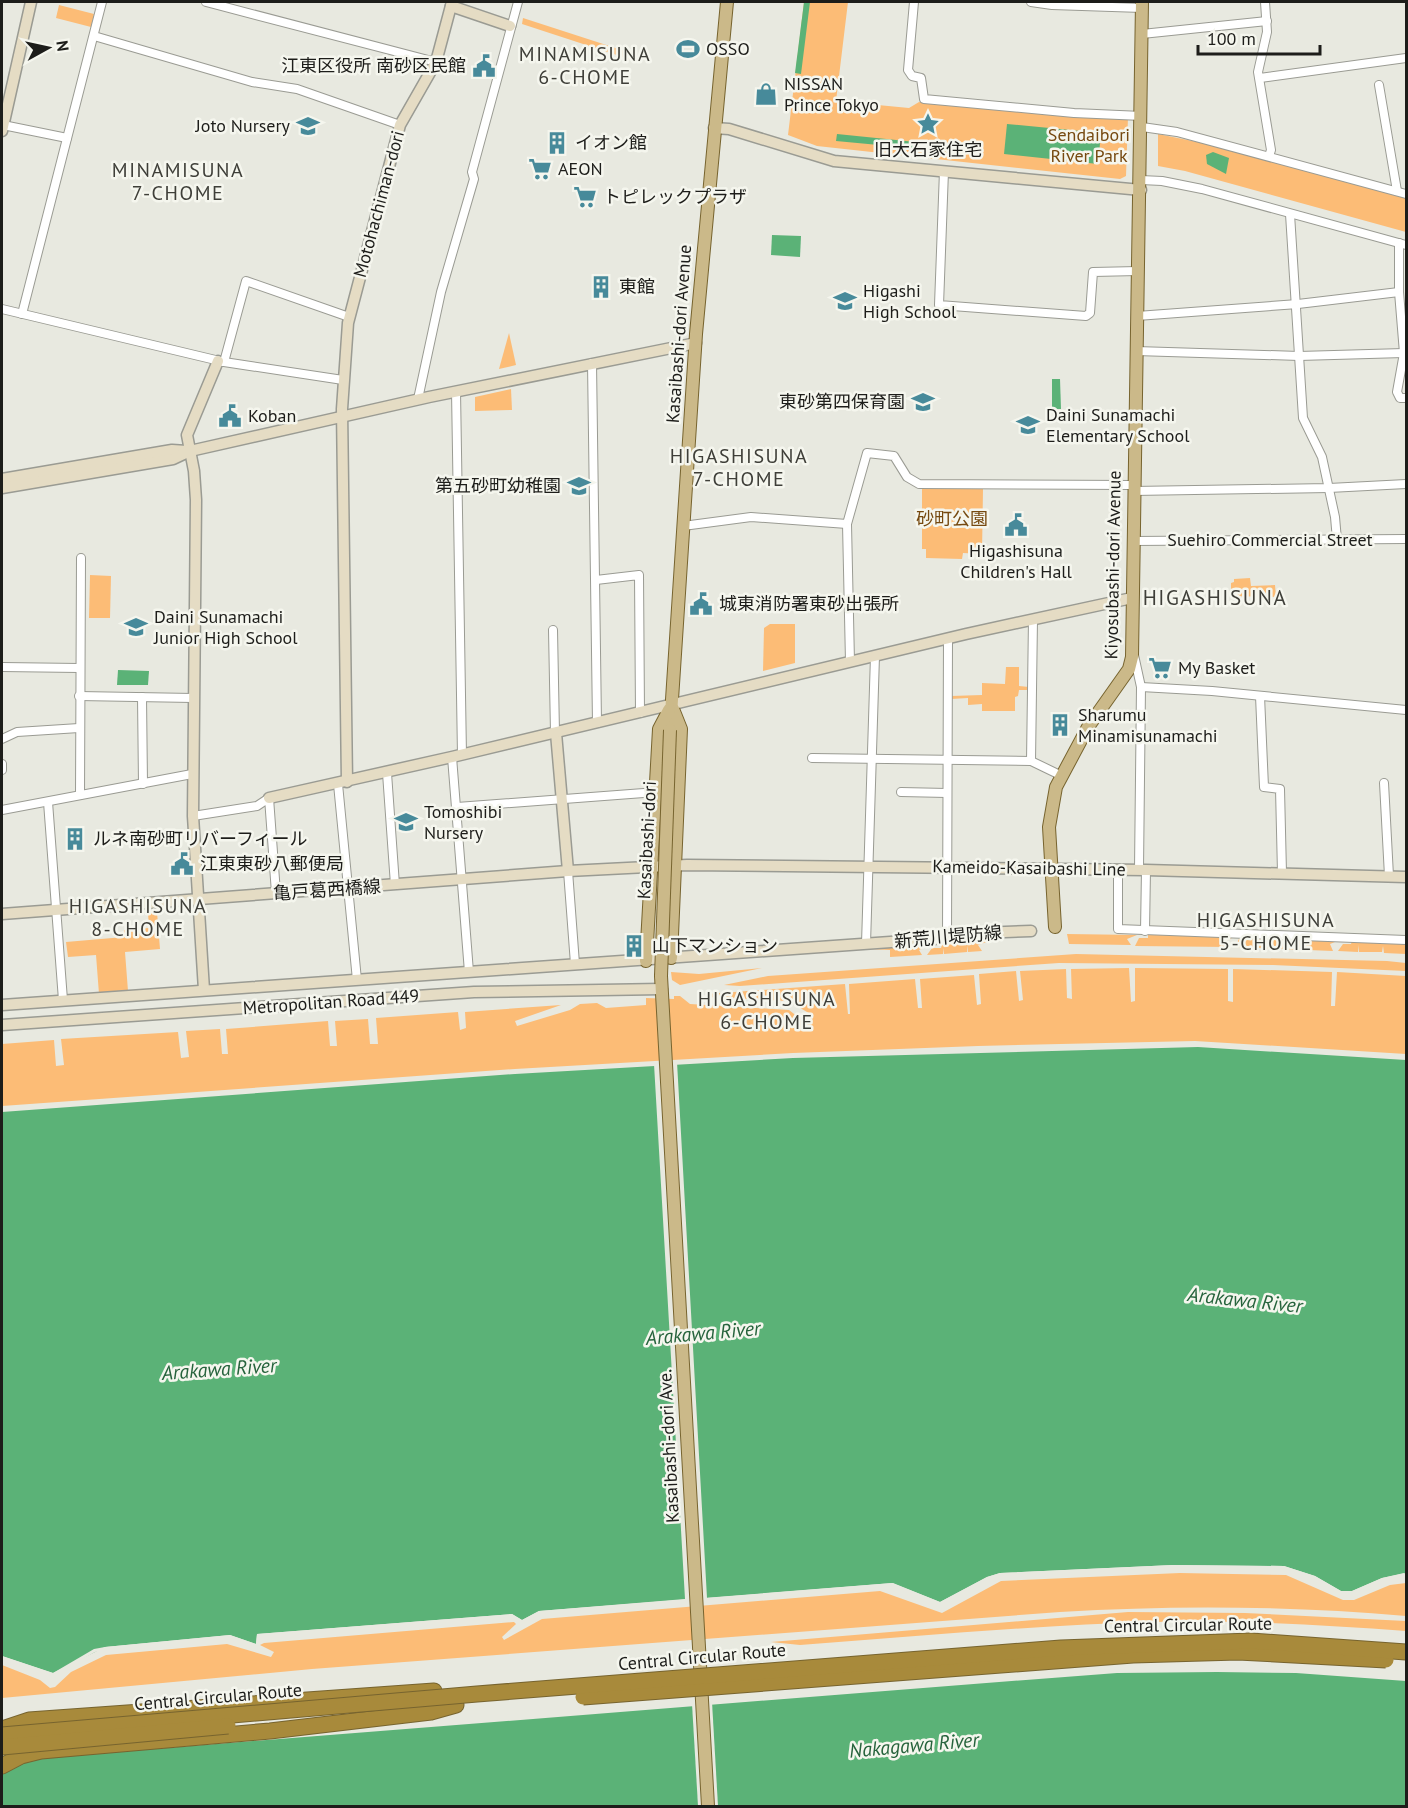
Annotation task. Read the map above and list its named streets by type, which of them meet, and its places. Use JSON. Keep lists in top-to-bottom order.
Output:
{
  "streets": {
    "highway": ["Central Circular Route"],
    "main road": [
      "Kasaibashi-dori Avenue",
      "Kiyosubashi-dori Avenue",
      "Kasaibashi-dori",
      "Kasaibashi-dori Ave."
    ],
    "street": [
      "Motohachiman-dori",
      "Suehiro Commercial Street",
      "Kameido-Kasaibashi Line",
      "亀戸葛西橋線",
      "新荒川堤防線",
      "Metropolitan Road 449"
    ]
  },
  "crossings": [
    ["Kasaibashi-dori Avenue", "Kasaibashi-dori"],
    ["Suehiro Commercial Street", "Kiyosubashi-dori Avenue"],
    ["Kiyosubashi-dori Avenue", "Kameido-Kasaibashi Line"],
    ["Kasaibashi-dori", "Kasaibashi-dori Ave."],
    ["Kameido-Kasaibashi Line", "亀戸葛西橋線"],
    ["Metropolitan Road 449", "Kasaibashi-dori Ave."]
  ],
  "districts": [
    "MINAMISUNA 6-CHOME",
    "MINAMISUNA 7-CHOME",
    "HIGASHISUNA 7-CHOME",
    "HIGASHISUNA",
    "HIGASHISUNA 8-CHOME",
    "HIGASHISUNA 5-CHOME",
    "HIGASHISUNA 6-CHOME"
  ],
  "water": ["Arakawa River", "Nakagawa River"],
  "parks": ["Sendaibori River Park", "砂町公園"],
  "places": {
    "sports": ["OSSO"],
    "public building": [
      "江東区役所 南砂区民館",
      "Koban",
      "Higashisuna Children's Hall",
      "城東消防署東砂出張所",
      "江東東砂八郵便局"
    ],
    "shop": ["NISSAN Prince Tokyo"],
    "place": ["旧大石家住宅"],
    "school or university": [
      "Joto Nursery",
      "Higashi High School",
      "東砂第四保育園",
      "Daini Sunamachi Elementary School",
      "第五砂町幼稚園",
      "Daini Sunamachi Junior High School",
      "Tomoshibi Nursery"
    ],
    "building": [
      "イオン館",
      "東館",
      "Sharumu Minamisunamachi",
      "ルネ南砂町リバーフィール",
      "山下マンション"
    ],
    "supermarket": ["AEON", "トピレックプラザ", "My Basket"]
  },
  "scale_bar": "100 m",
  "north": "right"
}
